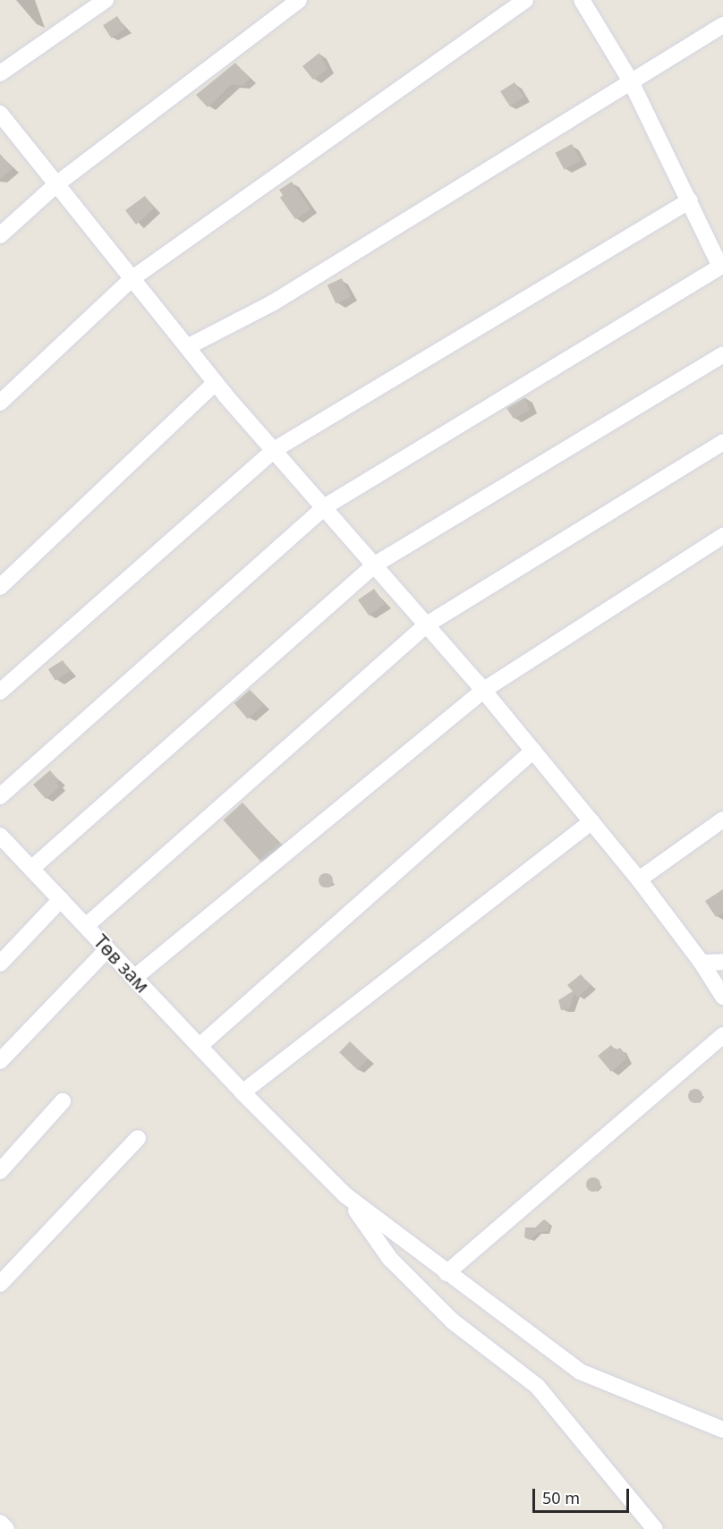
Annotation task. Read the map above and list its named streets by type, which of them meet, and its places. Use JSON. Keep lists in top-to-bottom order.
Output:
{
  "streets": {
    "street": ["Төв зам"]
  },
  "scale_bar": "50 m"
}
